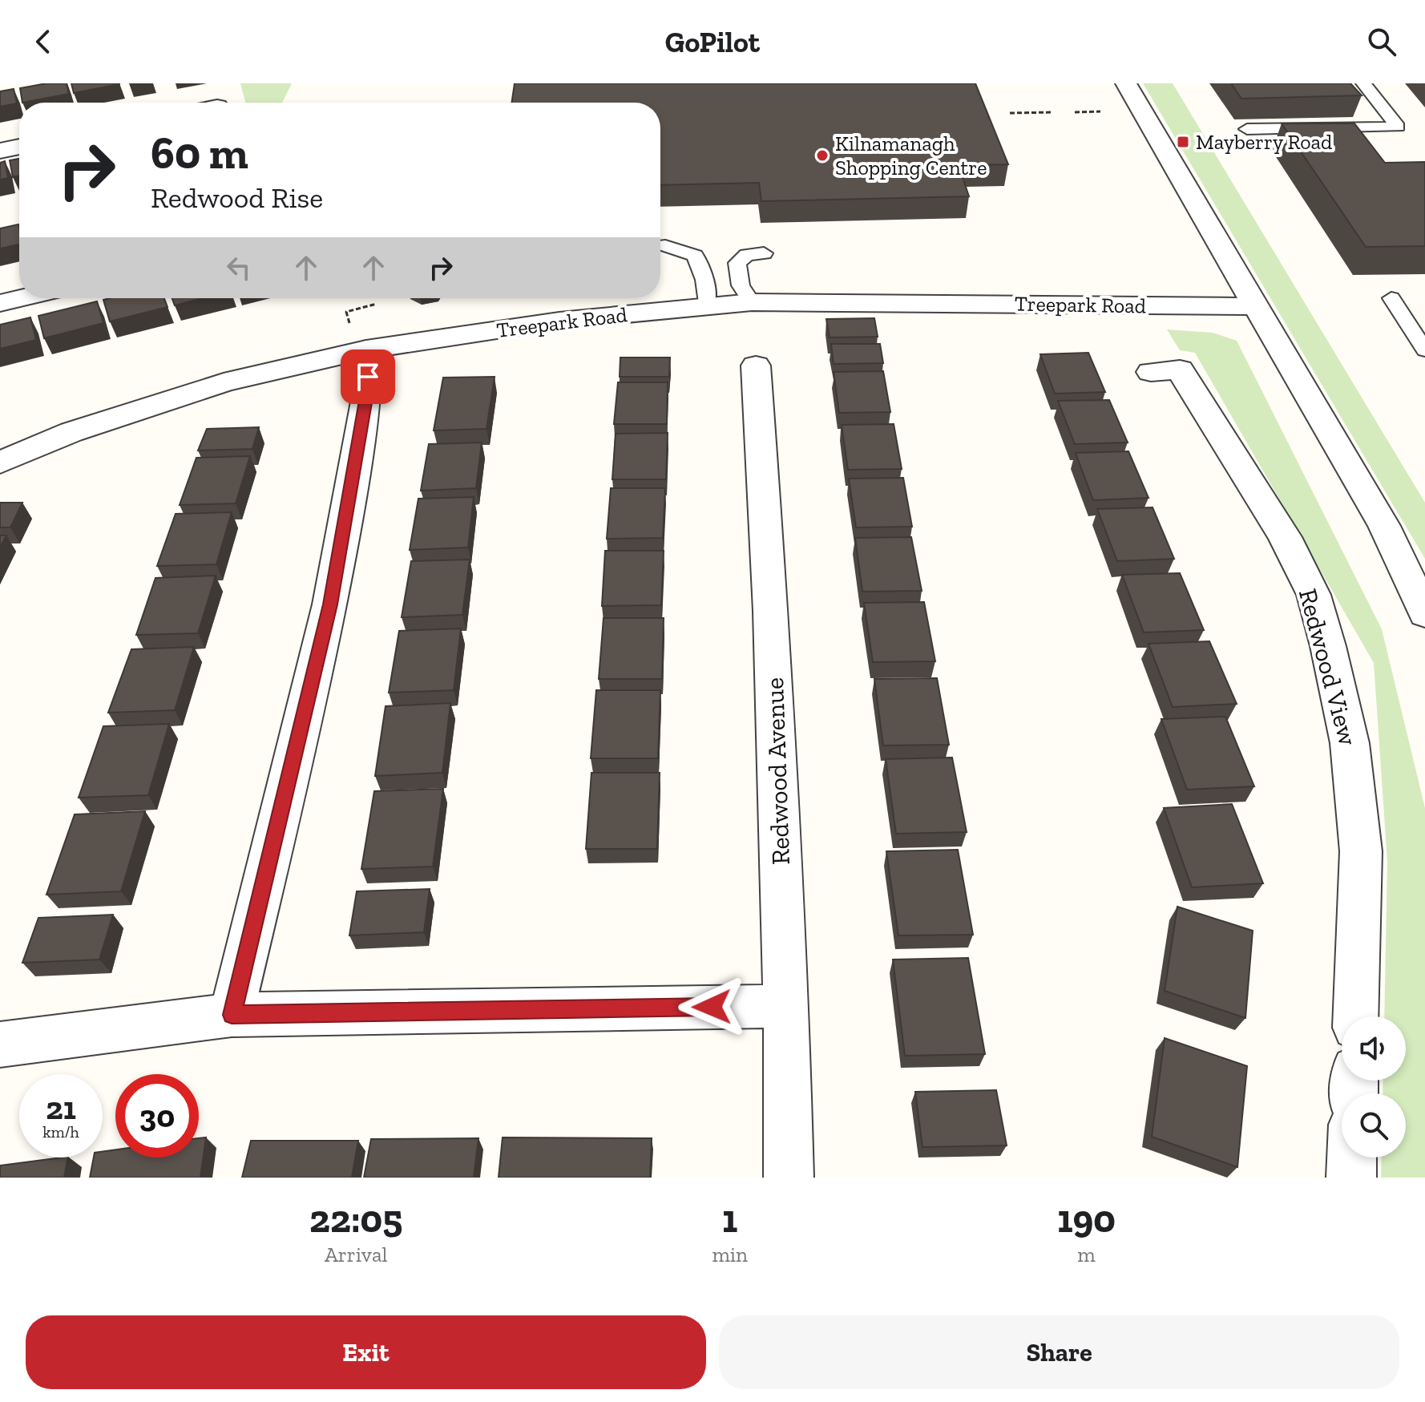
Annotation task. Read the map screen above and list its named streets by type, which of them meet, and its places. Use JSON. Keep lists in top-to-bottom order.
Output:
{
  "streets": {
    "street": ["Treepark Road", "Redwood View", "Redwood Avenue"]
  },
  "places": {
    "transit": ["Mayberry Road"],
    "other": ["Kilnamanagh Shopping Centre"]
  },
  "page": {
    "header": "GoPilot",
    "turn": ["60 m", "Redwood Rise"],
    "speed": "21 km/h",
    "limit": "30",
    "eta": [
      "22:05",
      "Arrival",
      "1",
      "min",
      "190",
      "m"
    ],
    "buttons": ["Exit", "Share"]
  }
}
